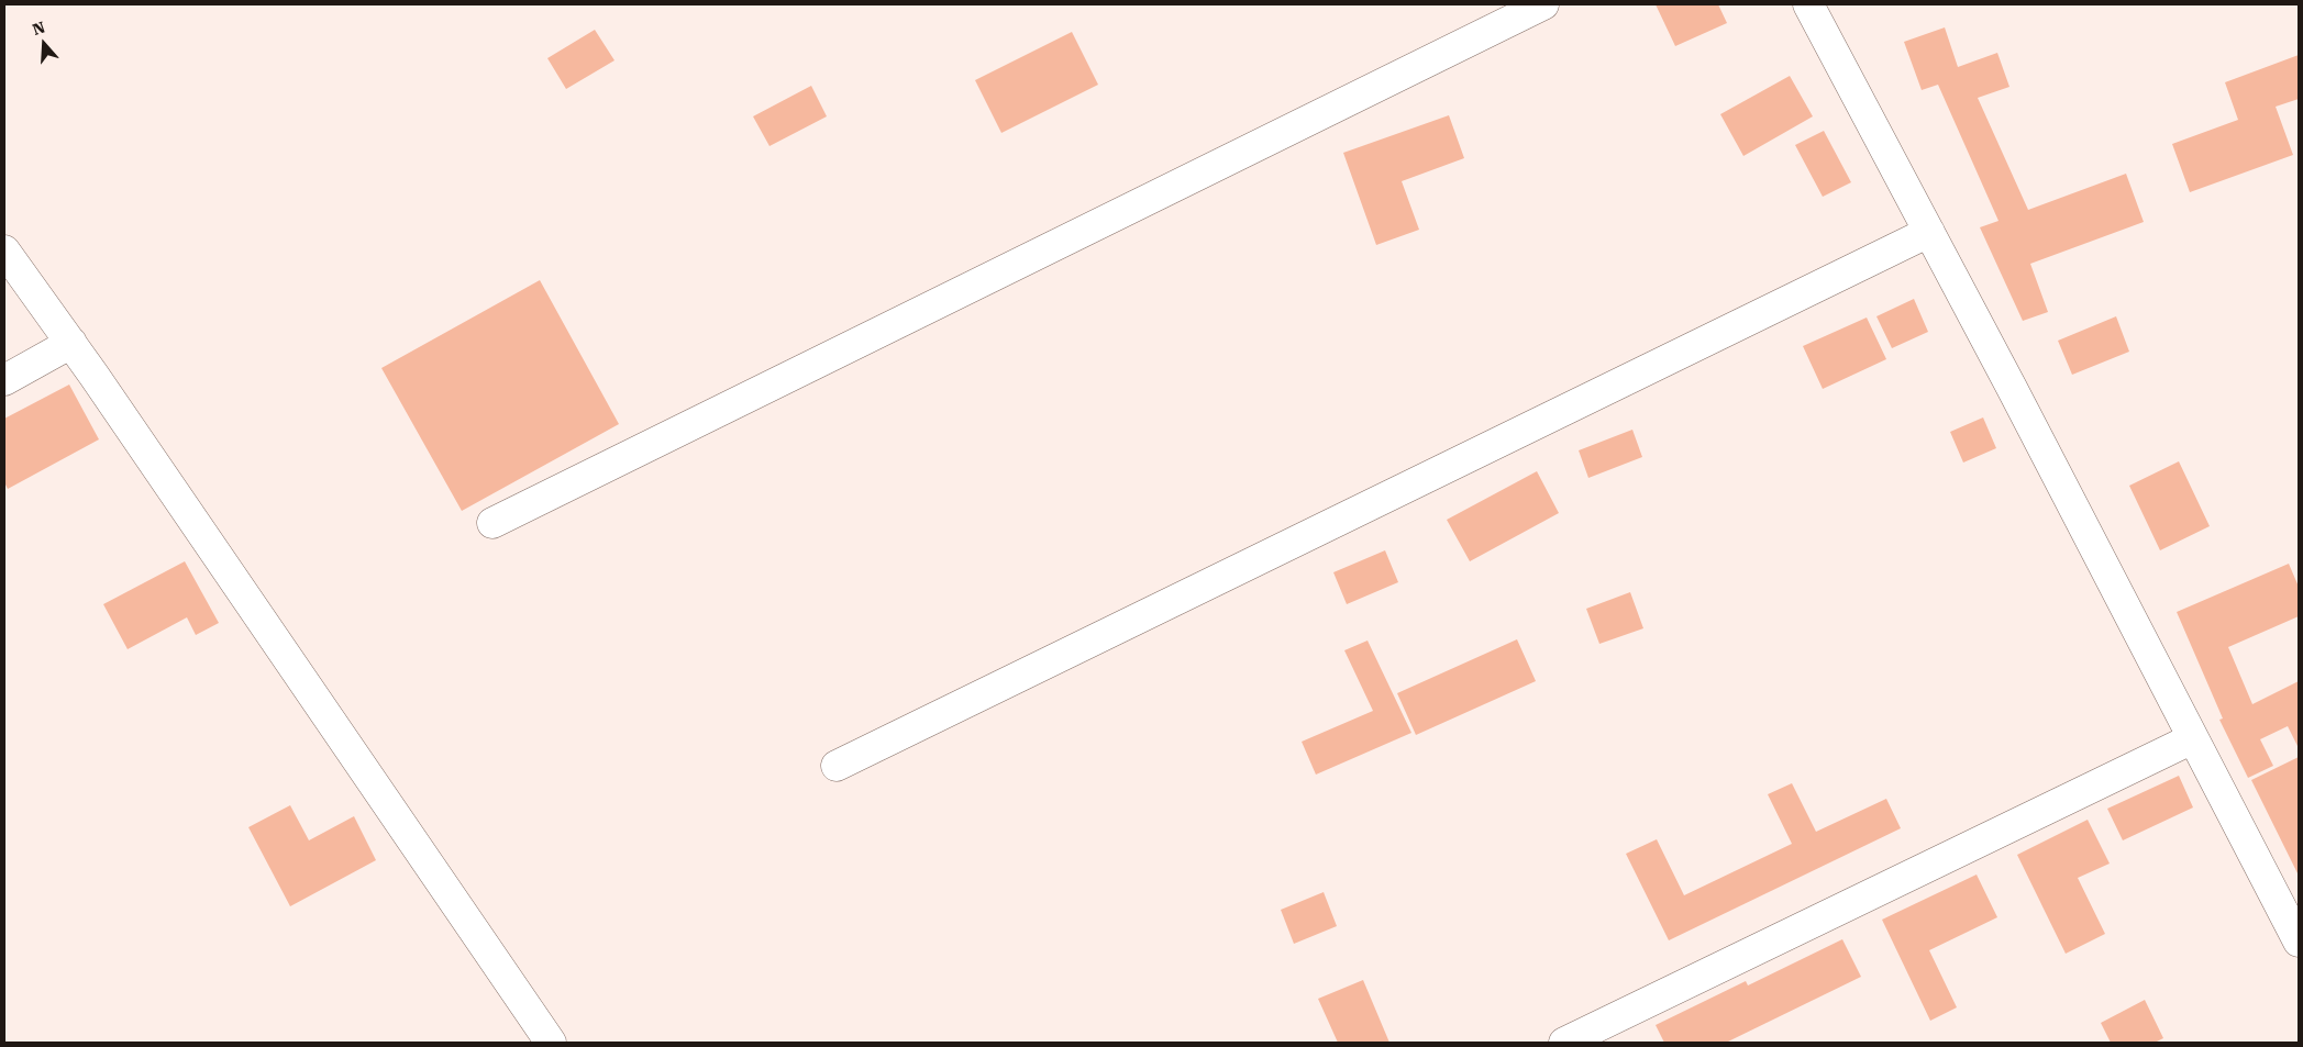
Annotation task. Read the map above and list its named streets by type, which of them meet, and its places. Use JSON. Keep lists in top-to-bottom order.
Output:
{
  "north": "top"
}
